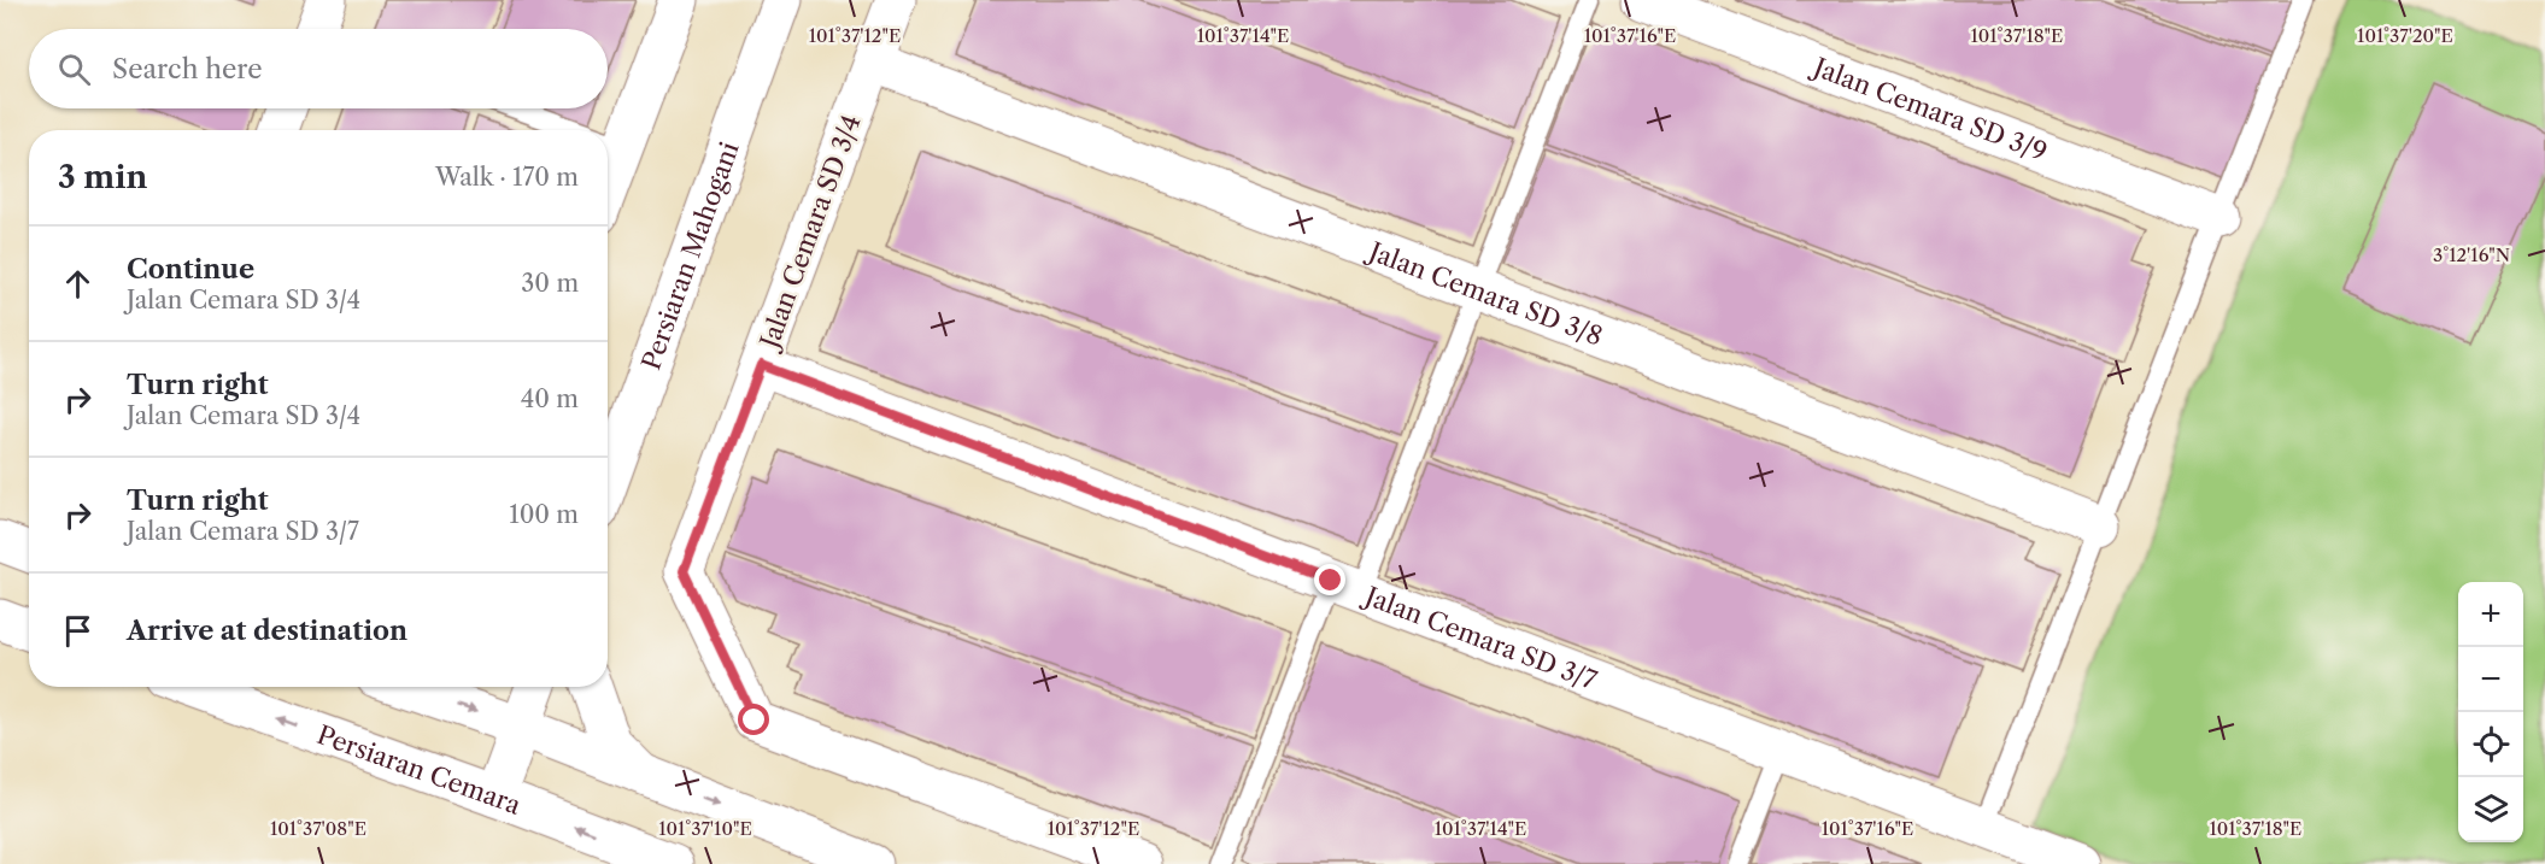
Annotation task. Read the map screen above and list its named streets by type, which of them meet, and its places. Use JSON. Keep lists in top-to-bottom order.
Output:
{
  "streets": {
    "street": [
      "Jalan Cemara SD 3/9",
      "Jalan Cemara SD 3/4",
      "Persiaran Mahogani",
      "Jalan Cemara SD 3/8",
      "Jalan Cemara SD 3/7",
      "Persiaran Cemara"
    ]
  },
  "crossings": [
    ["Jalan Cemara SD 3/4", "Jalan Cemara SD 3/8"],
    ["Jalan Cemara SD 3/4", "Jalan Cemara SD 3/7"]
  ],
  "page": {
    "search": "Search here",
    "heading": ["3 min", "Walk · 170 m"],
    "list": [
      ["Continue", "Jalan Cemara SD 3/4", "30 m"],
      ["Turn right", "Jalan Cemara SD 3/4", "40 m"],
      ["Turn right", "Jalan Cemara SD 3/7", "100 m"],
      "Arrive at destination"
    ],
    "map_buttons": ["+", "−"]
  },
  "coordinates": [
    "101°37'12\"E",
    "101°37'14\"E",
    "101°37'16\"E",
    "101°37'18\"E",
    "101°37'20\"E",
    "3°12'16\"N",
    "101°37'08\"E",
    "101°37'10\"E"
  ]
}
